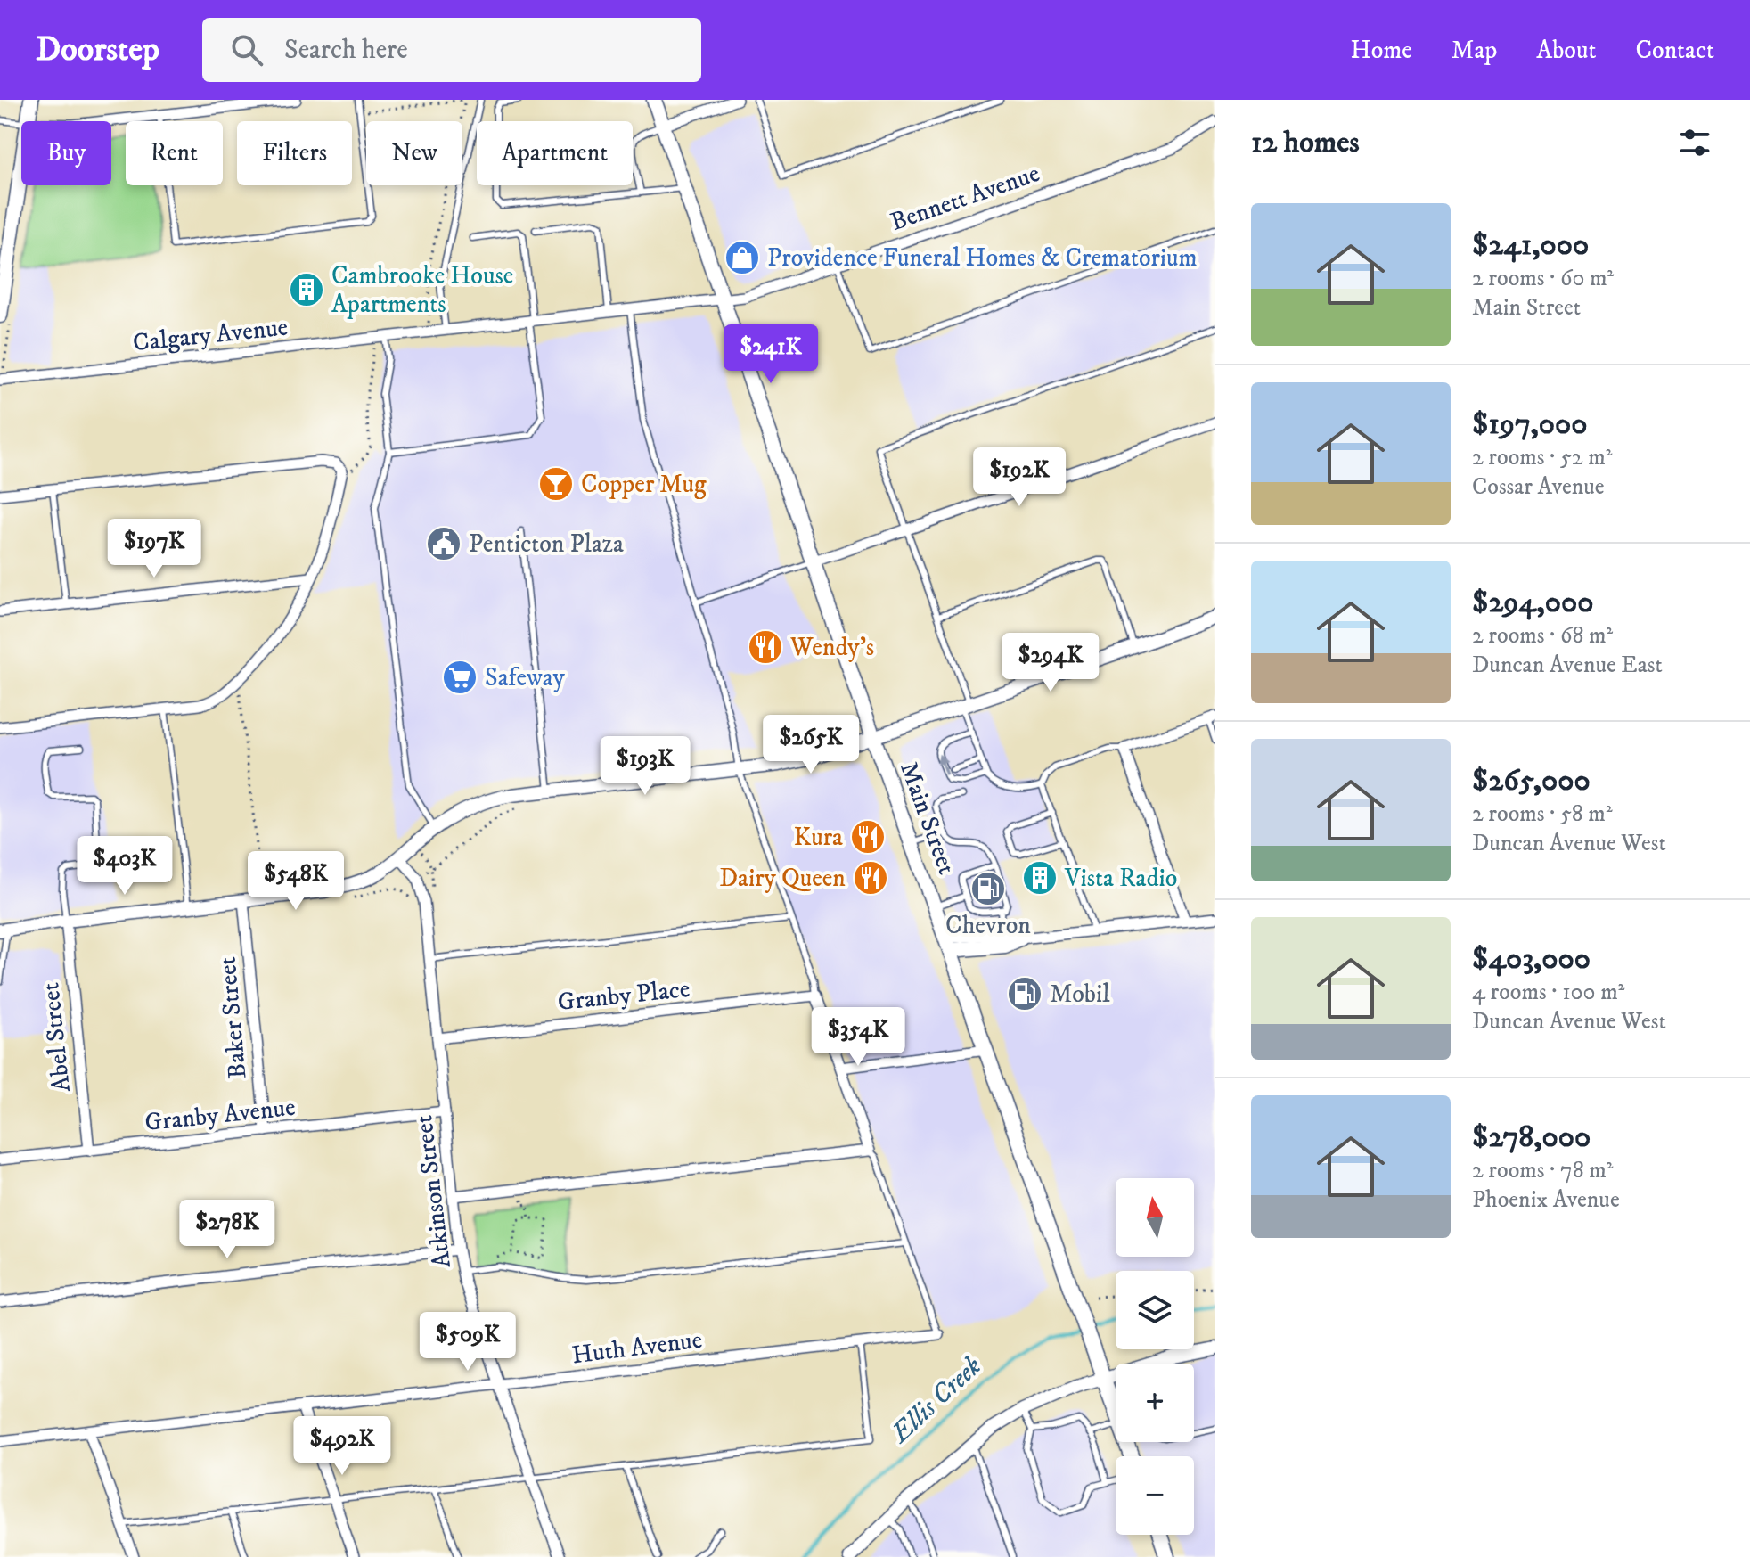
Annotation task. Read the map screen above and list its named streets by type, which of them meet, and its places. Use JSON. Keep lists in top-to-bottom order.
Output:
{
  "streets": {
    "main road": ["Main Street"],
    "street": [
      "Bennett Avenue",
      "Calgary Avenue",
      "Granby Place",
      "Baker Street",
      "Abel Street",
      "Granby Avenue",
      "Atkinson Street",
      "Huth Avenue"
    ]
  },
  "crossings": [
    ["Bennett Avenue", "Calgary Avenue"],
    ["Bennett Avenue", "Main Street"],
    ["Calgary Avenue", "Main Street"],
    ["Granby Place", "Atkinson Street"],
    ["Baker Street", "Granby Avenue"],
    ["Abel Street", "Granby Avenue"],
    ["Granby Avenue", "Atkinson Street"],
    ["Atkinson Street", "Huth Avenue"]
  ],
  "water": ["Ellis Creek"],
  "places": {
    "shop": ["Providence Funeral Homes & Crematorium"],
    "building": ["Cambrooke House Apartments", "Vista Radio"],
    "bar": ["Copper Mug"],
    "public building": ["Penticton Plaza"],
    "restaurant": ["Wendy's", "Kura", "Dairy Queen"],
    "supermarket": ["Safeway"],
    "fuel station": ["Chevron", "Mobil"]
  },
  "north": "top",
  "page": {
    "header": "Doorstep",
    "search": "Search here",
    "nav": [
      "Home",
      "Map",
      "About",
      "Contact"
    ],
    "heading": "12 homes",
    "chip": [
      "Buy",
      "Rent",
      "Filters",
      "New",
      "Apartment"
    ],
    "list": [
      {
        "name": "$241,000",
        "note": "2 rooms · 60 m² · Main Street"
      },
      {
        "name": "$197,000",
        "note": "2 rooms · 52 m² · Cossar Avenue"
      },
      {
        "name": "$294,000",
        "note": "2 rooms · 68 m² · Duncan Avenue East"
      },
      {
        "name": "$265,000",
        "note": "2 rooms · 58 m² · Duncan Avenue West"
      },
      {
        "name": "$403,000",
        "note": "4 rooms · 100 m² · Duncan Avenue West"
      },
      {
        "name": "$278,000",
        "note": "2 rooms · 78 m² · Phoenix Avenue"
      }
    ],
    "price": [
      "$241K",
      "$192K",
      "$197K",
      "$294K",
      "$265K",
      "$193K",
      "$403K",
      "$548K",
      "$354K",
      "$278K",
      "$509K",
      "$492K"
    ],
    "map_buttons": ["+", "−"]
  }
}
